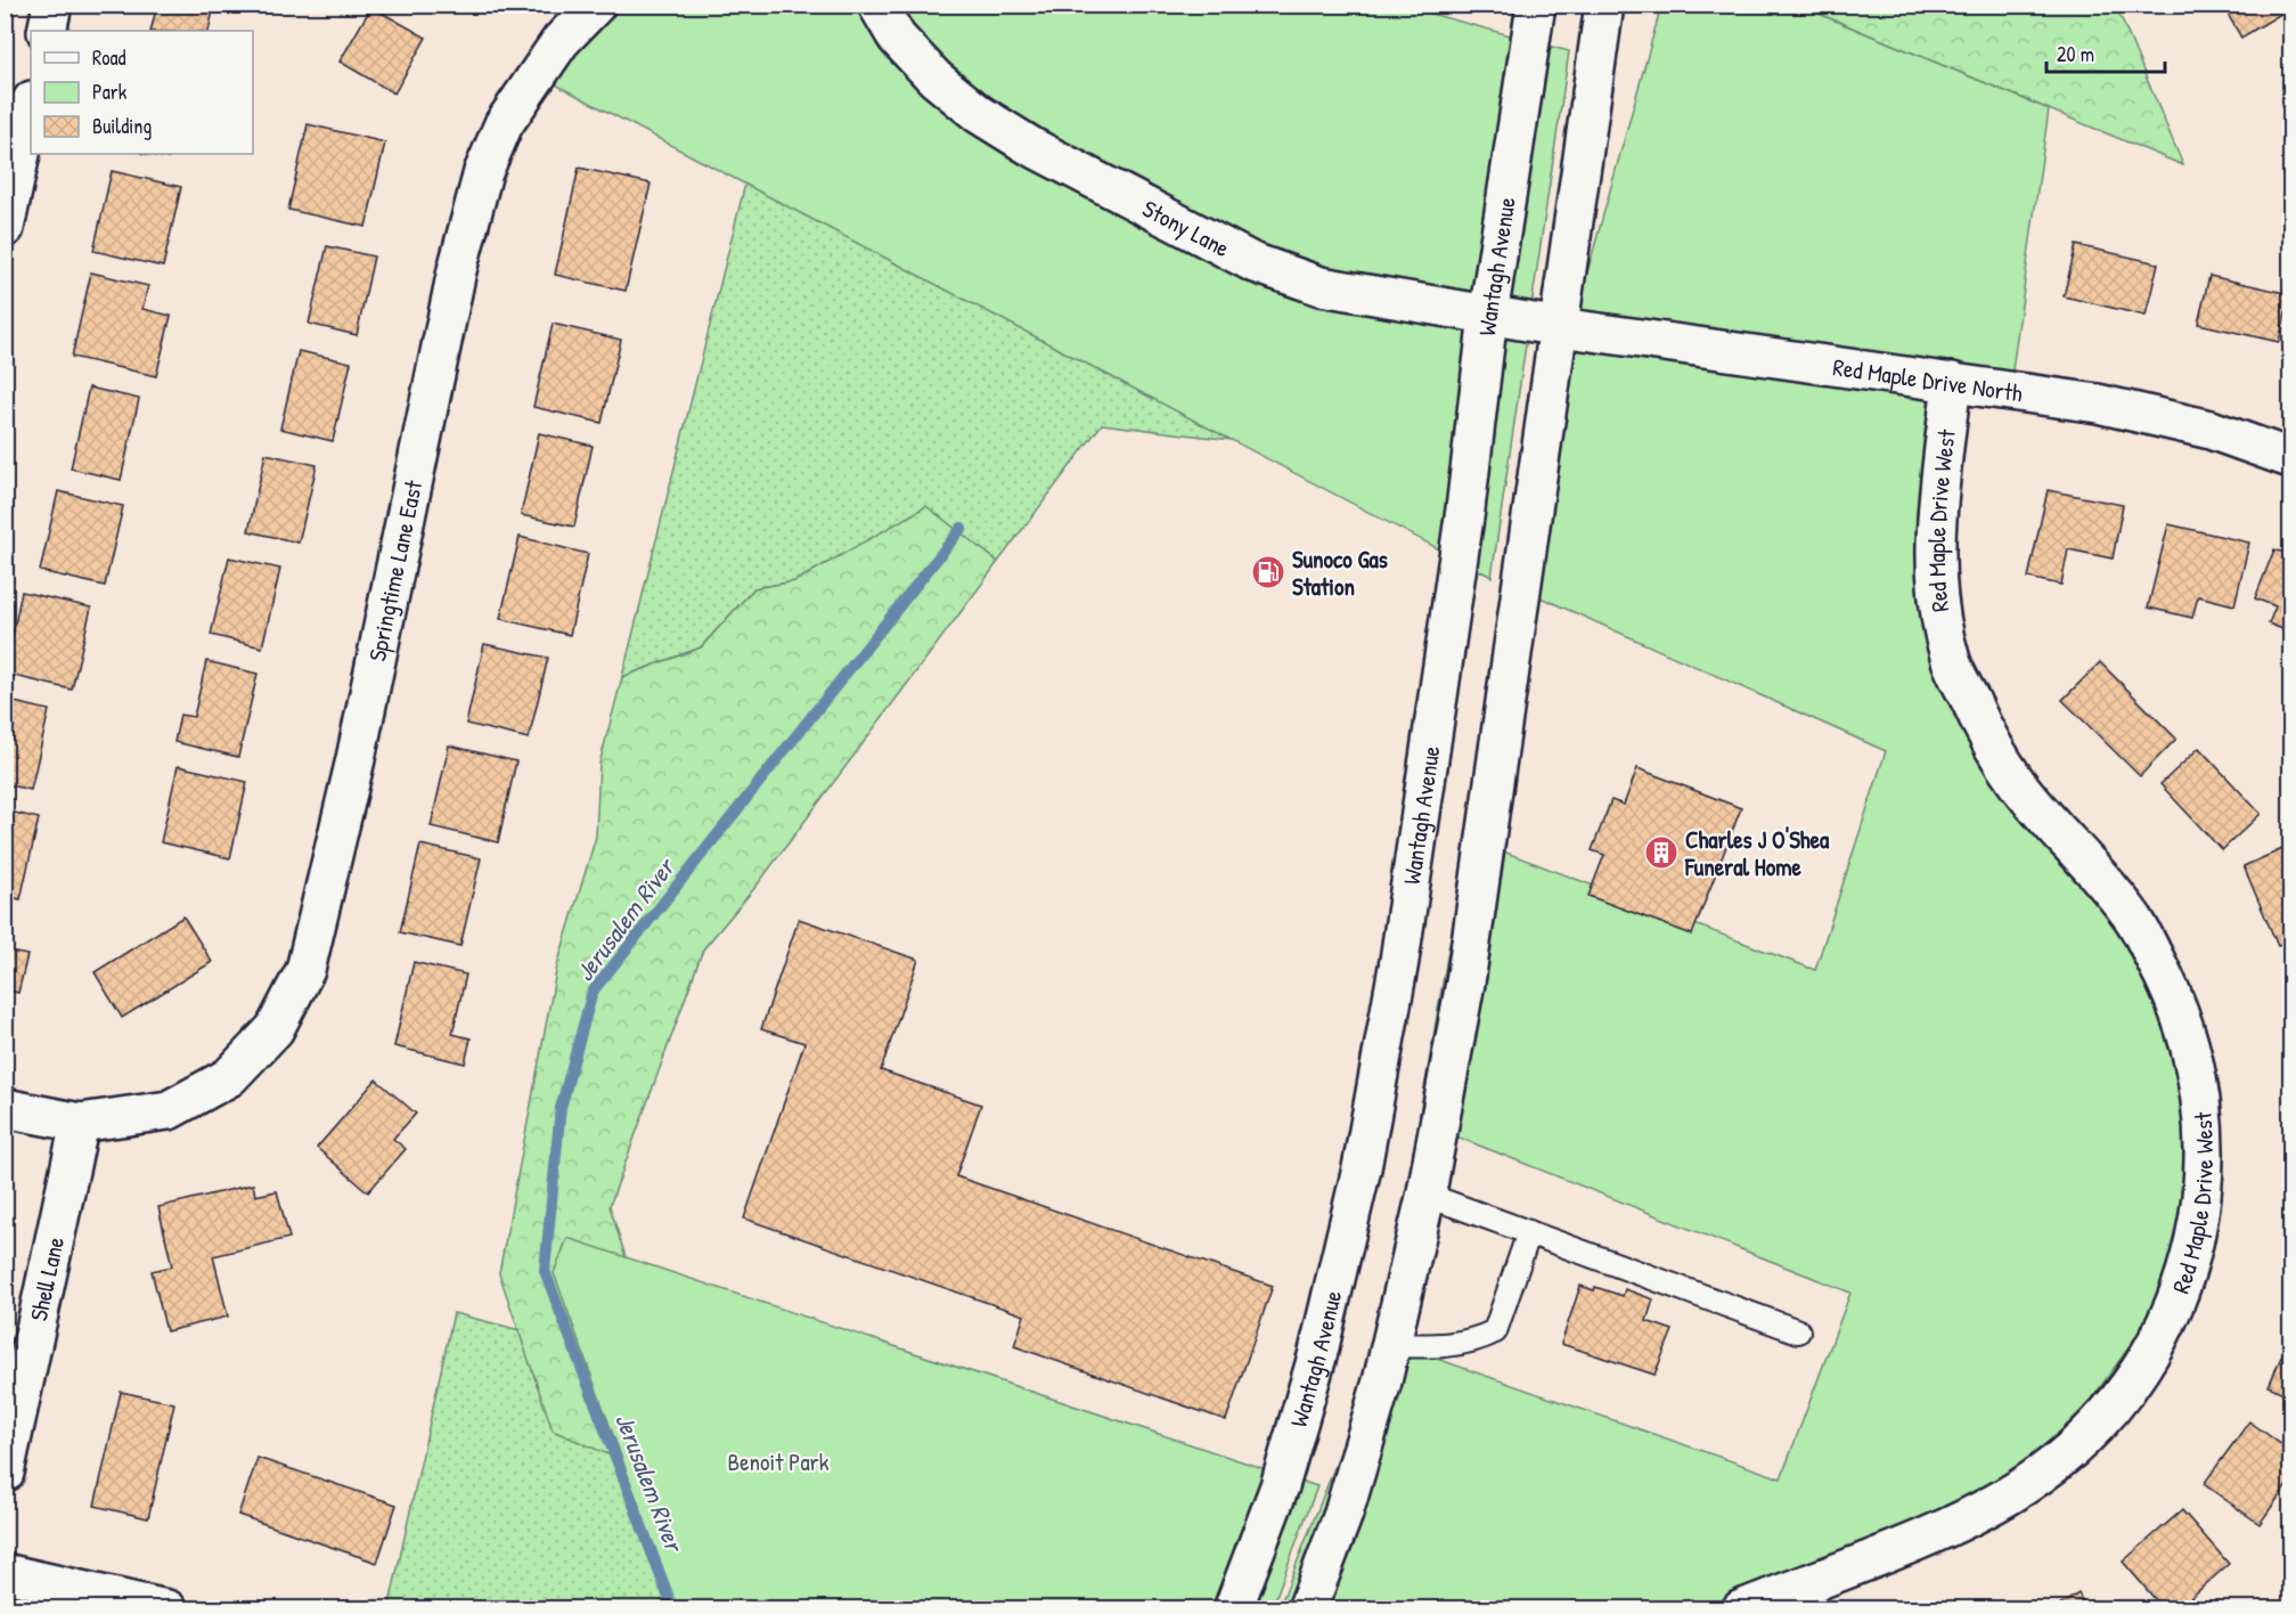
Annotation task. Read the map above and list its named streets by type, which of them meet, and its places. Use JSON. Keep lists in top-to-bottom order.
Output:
{
  "streets": {
    "street": [
      "Stony Lane",
      "Wantagh Avenue",
      "Red Maple Drive North",
      "Red Maple Drive West",
      "Springtime Lane East",
      "Shell Lane"
    ]
  },
  "crossings": [
    ["Stony Lane", "Wantagh Avenue"],
    ["Stony Lane", "Red Maple Drive North"],
    ["Red Maple Drive North", "Red Maple Drive West"],
    ["Springtime Lane East", "Shell Lane"]
  ],
  "water": ["Jerusalem River"],
  "parks": ["Benoit Park"],
  "places": {
    "fuel station": ["Sunoco Gas Station"],
    "building": ["Charles J O'Shea Funeral Home"]
  },
  "legend": ["Road", "Park", "Building"],
  "scale_bar": "20 m"
}
